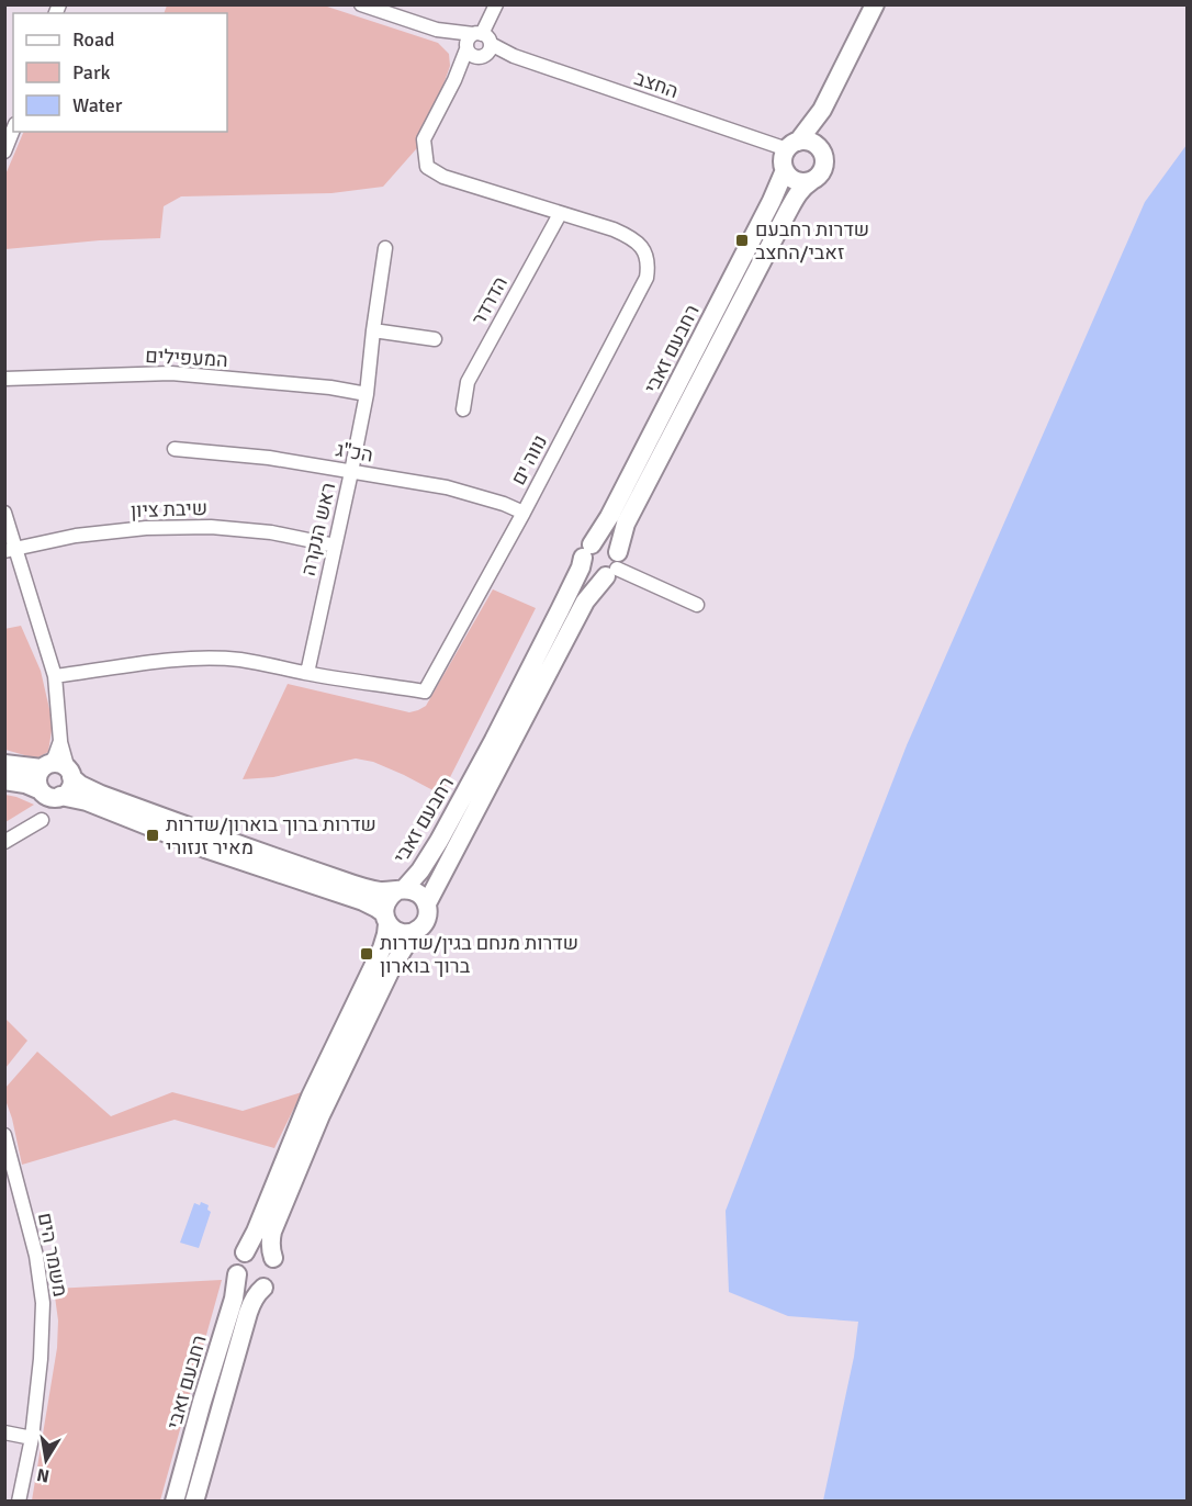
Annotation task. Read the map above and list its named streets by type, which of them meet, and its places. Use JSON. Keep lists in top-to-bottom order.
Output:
{
  "streets": {
    "street": [
      "החצב",
      "הדרדר",
      "רחבעם זאבי",
      "המעפילים",
      "הכ\"ג",
      "נווה ים",
      "שיבת ציון",
      "ראש הנקרה",
      "משמר הים"
    ]
  },
  "crossings": [
    ["החצב", "רחבעם זאבי"],
    ["הדרדר", "נווה ים"],
    ["המעפילים", "ראש הנקרה"],
    ["הכ\"ג", "נווה ים"],
    ["הכ\"ג", "ראש הנקרה"],
    ["נווה ים", "ראש הנקרה"],
    ["שיבת ציון", "ראש הנקרה"]
  ],
  "places": {
    "transit": ["שדרות רחבעם זאבי/החצב", "שדרות ברוך בוארון/שדרות מאיר זנזורי", "שדרות מנחם בגין/שדרות ברוך בוארון"]
  },
  "legend": ["Road", "Park", "Water"],
  "north": "bottom"
}
